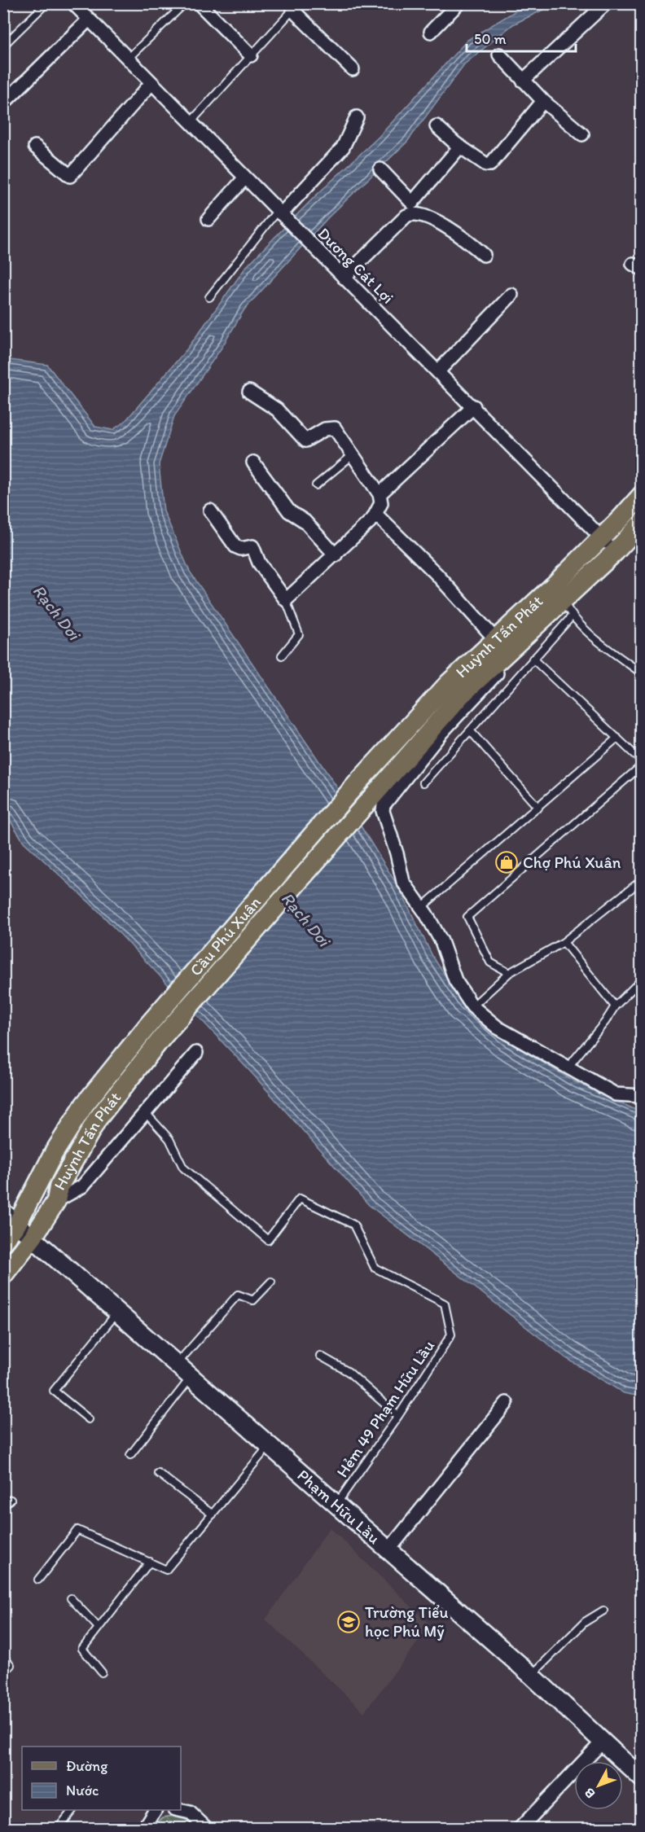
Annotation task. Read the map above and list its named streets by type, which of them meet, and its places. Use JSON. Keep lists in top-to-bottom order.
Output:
{
  "streets": {
    "main road": ["Huỳnh Tấn Phát", "Cầu Phú Xuân", "Phạm Hữu Lầu"],
    "street": ["Dương Cát Lợi"],
    "lane": ["Hẻm 49 Phạm Hữu Lầu"]
  },
  "crossings": [
    ["Dương Cát Lợi", "Huỳnh Tấn Phát"],
    ["Huỳnh Tấn Phát", "Cầu Phú Xuân"],
    ["Huỳnh Tấn Phát", "Phạm Hữu Lầu"],
    ["Hẻm 49 Phạm Hữu Lầu", "Phạm Hữu Lầu"]
  ],
  "water": ["Rạch Dơi"],
  "places": {
    "shop": ["Chợ Phú Xuân"],
    "school or university": ["Trường Tiểu học Phú Mỹ"]
  },
  "legend": ["Đường", "Nước"],
  "scale_bar": "50 m",
  "north": "bottom left"
}
